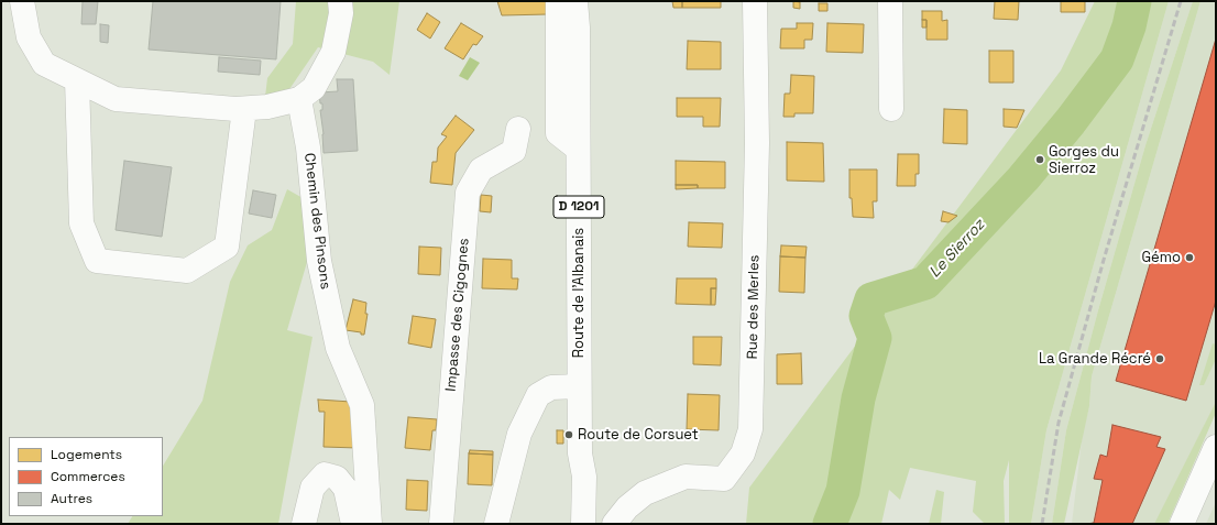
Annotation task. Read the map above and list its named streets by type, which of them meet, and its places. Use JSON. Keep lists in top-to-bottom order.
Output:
{
  "streets": {
    "street": [
      "D 1201",
      "Chemin des Pinsons",
      "Route de l'Albanais",
      "Rue des Merles",
      "Impasse des Cigognes"
    ]
  },
  "water": ["Le Sierroz"],
  "places": [
    "Gorges du Sierroz",
    "Gémo",
    "La Grande Récré",
    "Route de Corsuet"
  ],
  "legend": ["Logements", "Commerces", "Autres"]
}
